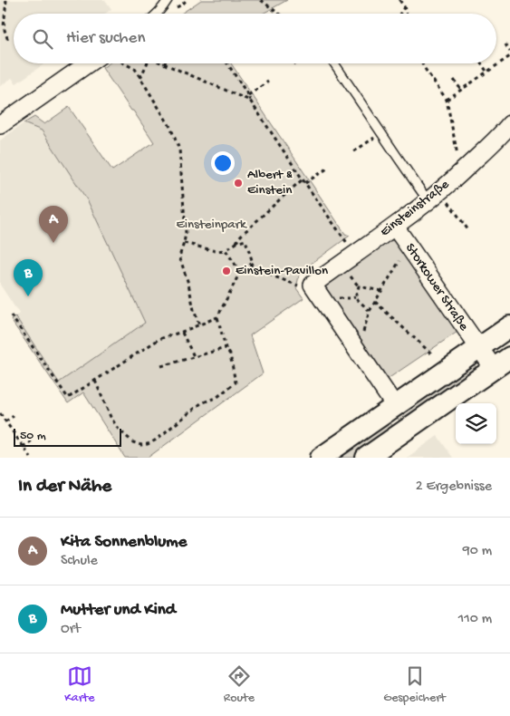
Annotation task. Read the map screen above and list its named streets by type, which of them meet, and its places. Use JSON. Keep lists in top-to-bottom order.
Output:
{
  "streets": {
    "street": ["Einsteinstraße", "Storkower Straße"]
  },
  "crossings": [
    ["Einsteinstraße", "Storkower Straße"]
  ],
  "parks": ["Einsteinpark"],
  "places": ["Albert & Einstein", "Einstein-Pavillon"],
  "scale_bar": "50 m",
  "page": {
    "search": "Hier suchen",
    "pins": ["A", "B"],
    "scale": "50 m",
    "heading": ["In der Nähe", "2 Ergebnisse"],
    "list": [
      {
        "mark": "A",
        "name": "Kita Sonnenblume",
        "note": "Schule",
        "value": "90 m"
      },
      {
        "mark": "B",
        "name": "Mutter und Kind",
        "note": "Ort",
        "value": "110 m"
      }
    ],
    "nav": ["Karte", "Route", "Gespeichert"]
  }
}
